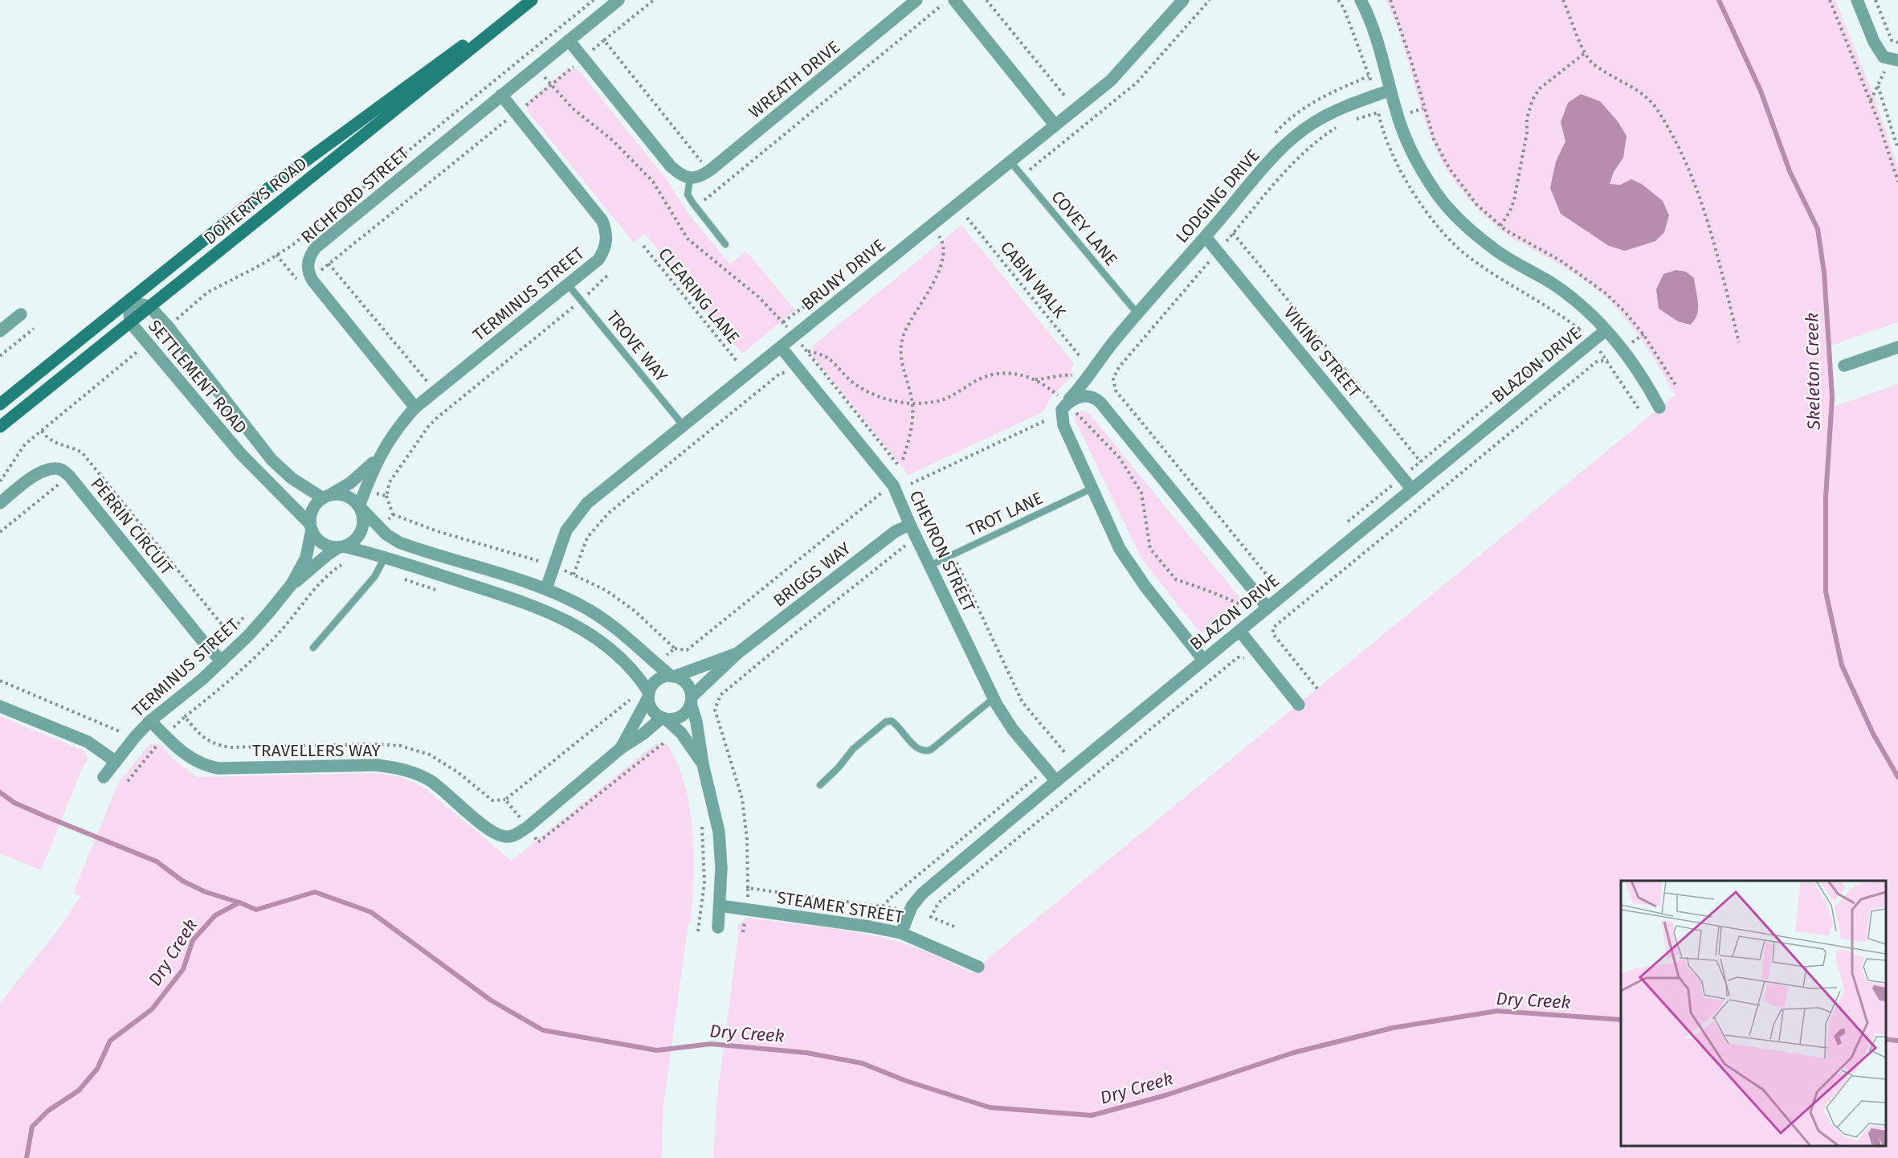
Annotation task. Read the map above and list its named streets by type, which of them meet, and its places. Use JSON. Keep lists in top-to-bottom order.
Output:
{
  "streets": {
    "main road": ["DOHERTYS ROAD"],
    "street": [
      "WREATH DRIVE",
      "RICHFORD STREET",
      "LODGING DRIVE",
      "BRUNY DRIVE",
      "TERMINUS STREET",
      "VIKING STREET",
      "BLAZON DRIVE",
      "SETTLEMENT ROAD",
      "PERRIN CIRCUIT",
      "CHEVRON STREET",
      "BRIGGS WAY",
      "TRAVELLERS WAY",
      "STEAMER STREET"
    ],
    "lane": ["COVEY LANE", "TROVE WAY", "TROT LANE"],
    "path": ["CABIN WALK", "CLEARING LANE"]
  },
  "crossings": [
    ["RICHFORD STREET", "TERMINUS STREET"],
    ["LODGING DRIVE", "COVEY LANE"],
    ["LODGING DRIVE", "VIKING STREET"],
    ["DOHERTYS ROAD", "SETTLEMENT ROAD"],
    ["COVEY LANE", "BRUNY DRIVE"],
    ["BRUNY DRIVE", "TROVE WAY"],
    ["BRUNY DRIVE", "CHEVRON STREET"],
    ["TERMINUS STREET", "TROVE WAY"],
    ["TERMINUS STREET", "SETTLEMENT ROAD"],
    ["TERMINUS STREET", "PERRIN CIRCUIT"],
    ["TERMINUS STREET", "TRAVELLERS WAY"],
    ["VIKING STREET", "BLAZON DRIVE"],
    ["BLAZON DRIVE", "CHEVRON STREET"],
    ["BLAZON DRIVE", "STEAMER STREET"],
    ["TROT LANE", "CHEVRON STREET"],
    ["CHEVRON STREET", "BRIGGS WAY"]
  ],
  "water": ["Skeleton Creek", "Dry Creek"]
}
